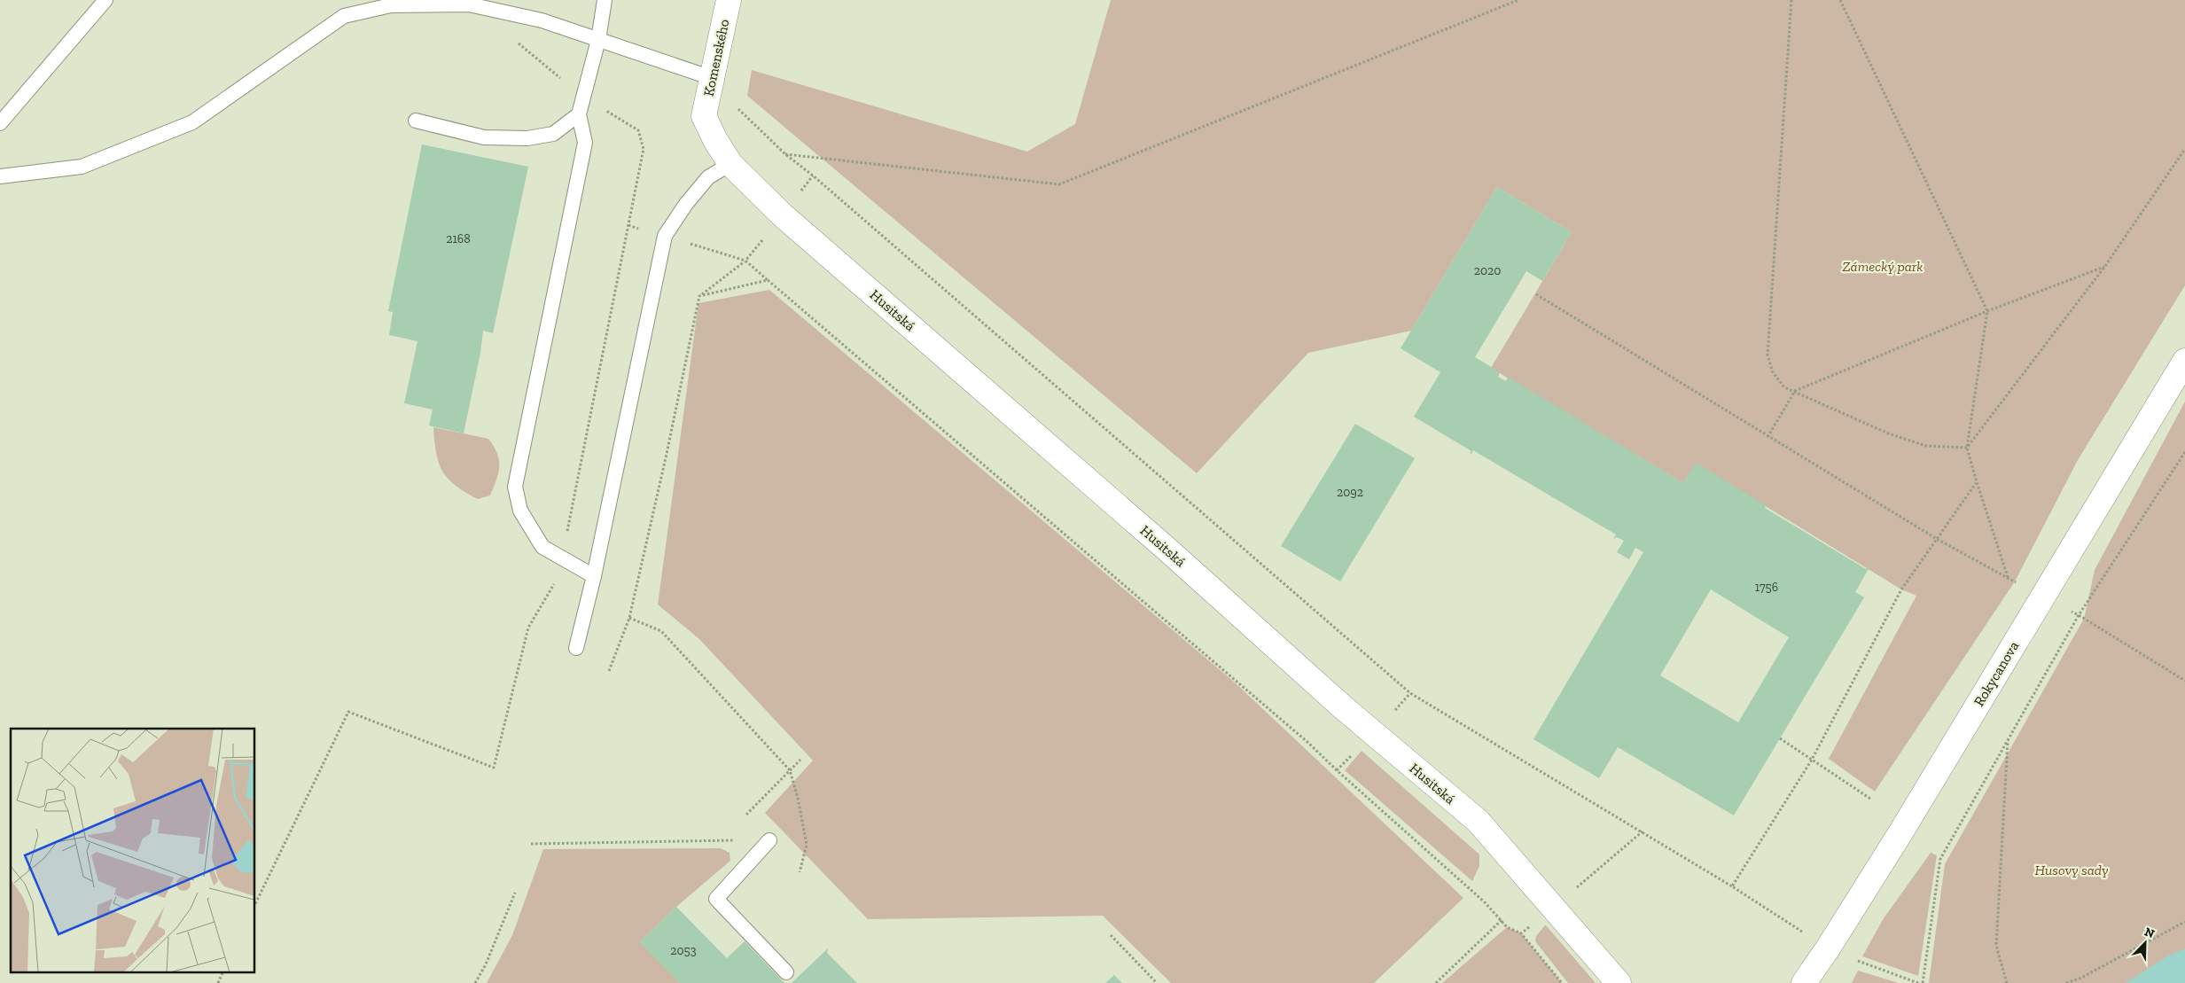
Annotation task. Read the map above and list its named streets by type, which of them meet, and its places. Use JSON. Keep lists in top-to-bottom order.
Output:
{
  "streets": {
    "street": ["Komenského", "Husitská", "Rokycanova"]
  },
  "crossings": [
    ["Komenského", "Husitská"]
  ],
  "parks": ["Zámecký park", "Husovy sady"],
  "house_numbers": [
    "2168",
    "2020",
    "2092",
    "1756",
    "2053"
  ],
  "north": "top right"
}
